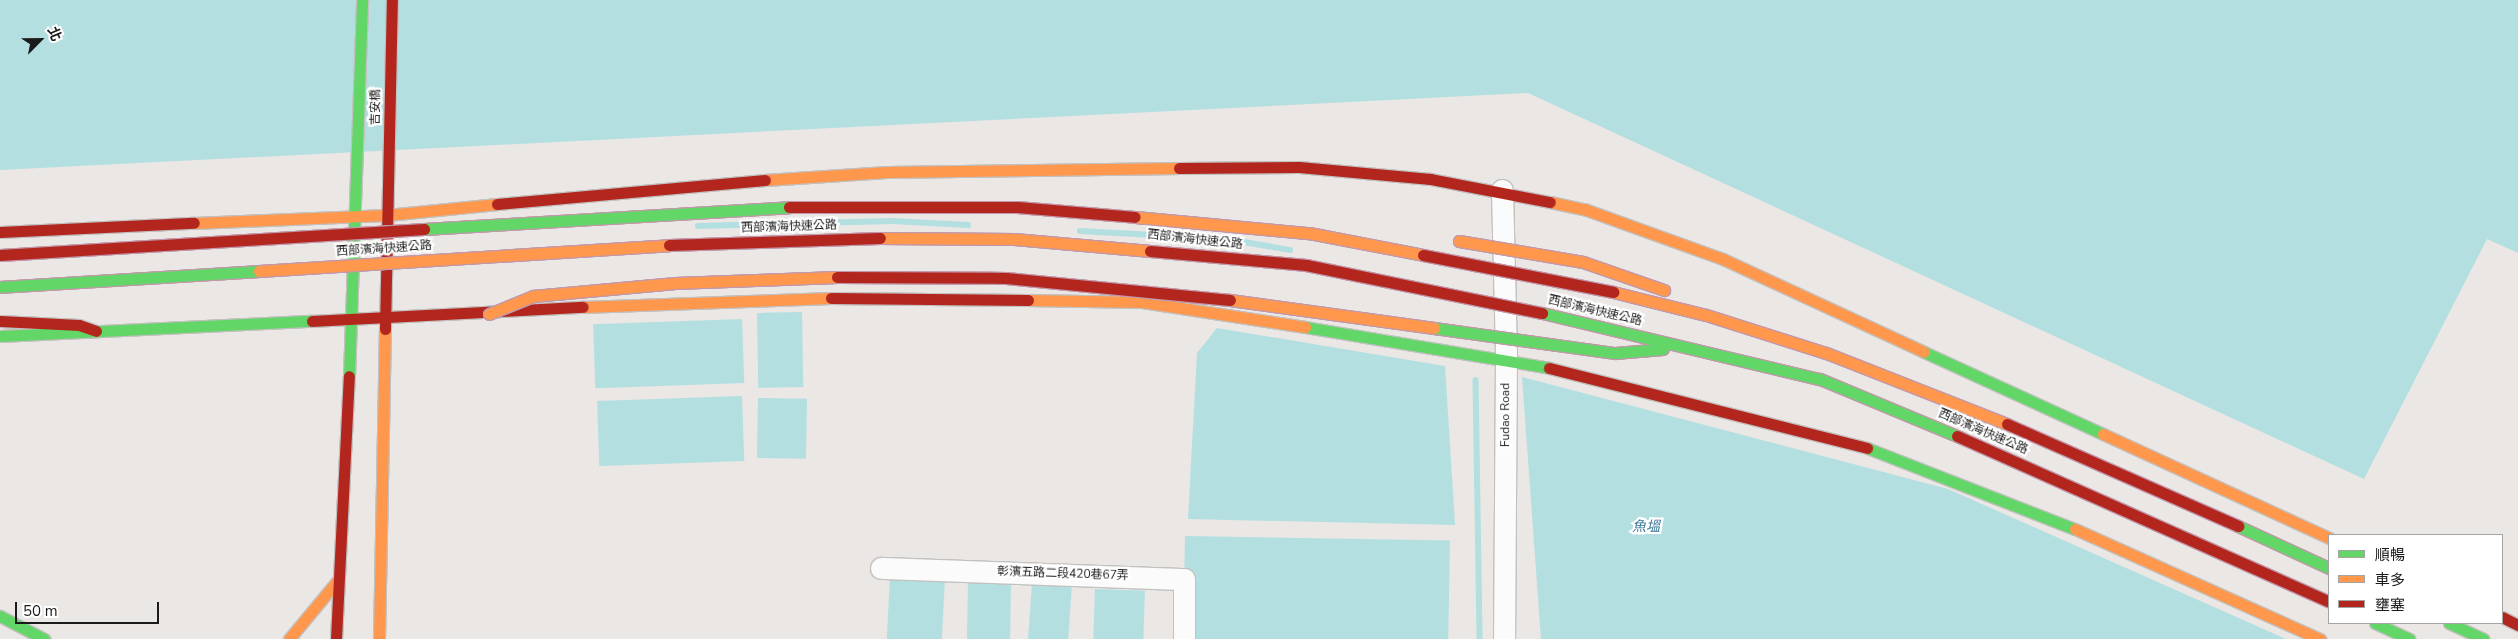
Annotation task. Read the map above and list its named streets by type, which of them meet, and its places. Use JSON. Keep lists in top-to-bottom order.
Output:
{
  "streets": {
    "main road": ["吉安橋", "西部濱海快速公路"],
    "street": ["Fudao Road", "彰濱五路二段420巷67弄"]
  },
  "water": ["魚塭"],
  "legend": ["順暢", "車多", "壅塞"],
  "scale_bar": "50 m",
  "north": "top right"
}
